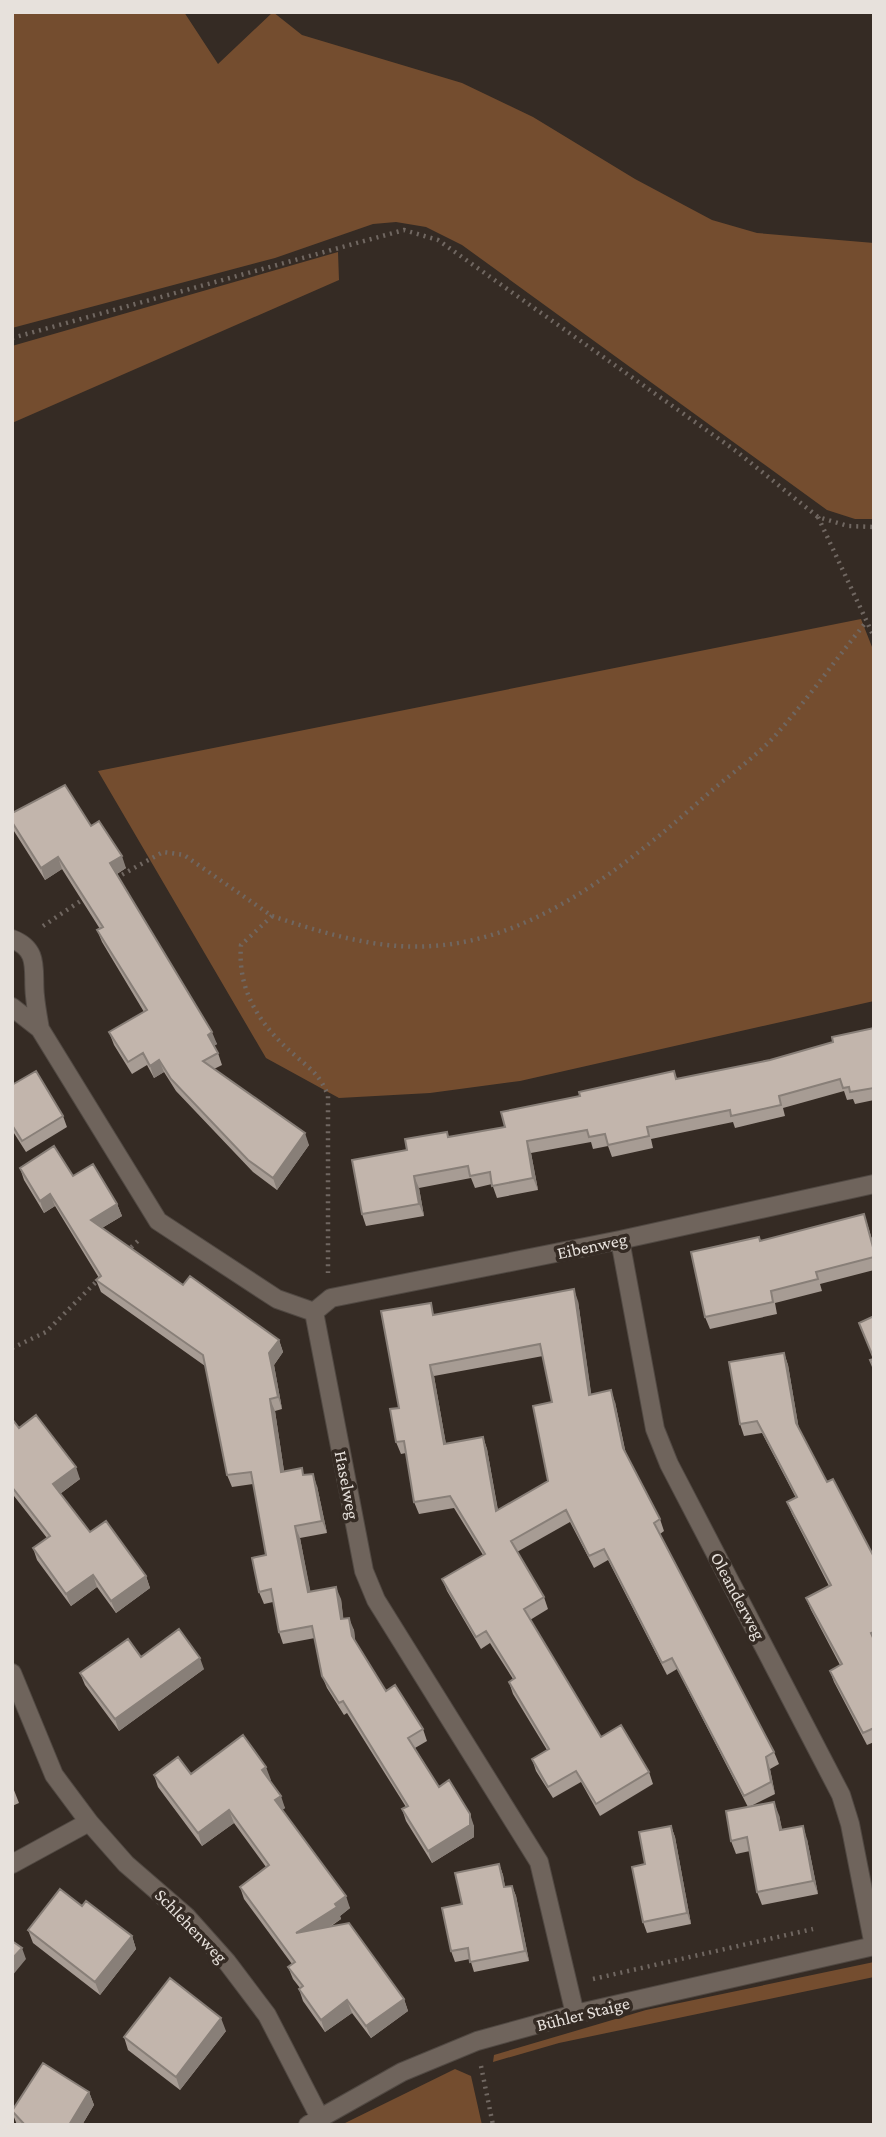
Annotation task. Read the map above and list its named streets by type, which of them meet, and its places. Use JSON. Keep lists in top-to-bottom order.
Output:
{
  "streets": {
    "street": [
      "Eibenweg",
      "Haselweg",
      "Oleanderweg",
      "Schlehenweg",
      "Bühler Staige"
    ]
  },
  "crossings": [
    ["Eibenweg", "Haselweg"],
    ["Eibenweg", "Oleanderweg"],
    ["Haselweg", "Bühler Staige"],
    ["Oleanderweg", "Bühler Staige"],
    ["Schlehenweg", "Bühler Staige"]
  ]
}
